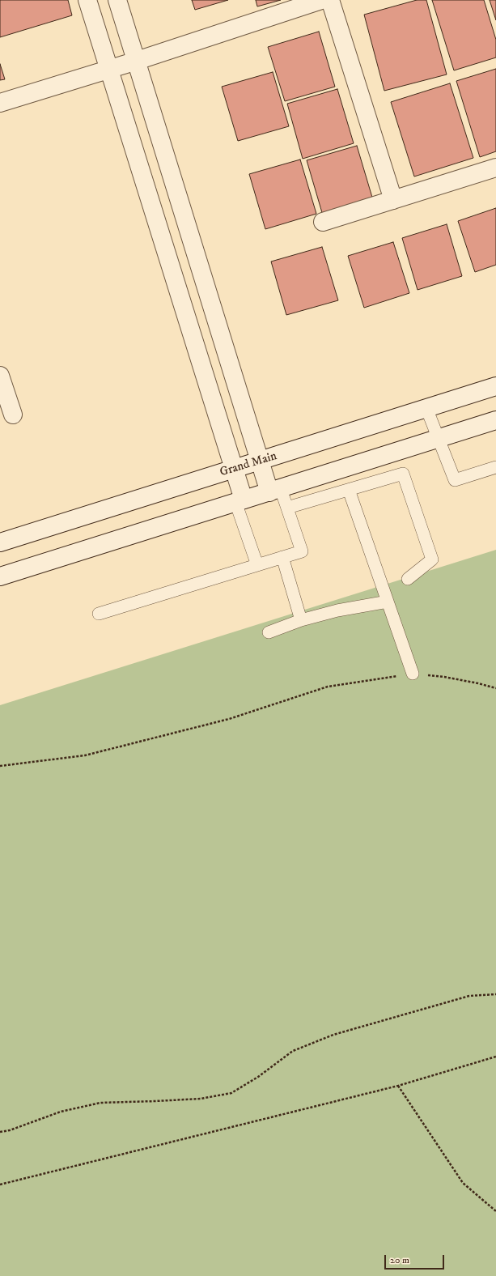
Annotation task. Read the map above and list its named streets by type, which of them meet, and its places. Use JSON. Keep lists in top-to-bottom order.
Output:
{
  "streets": {
    "street": ["Grand Main"]
  },
  "scale_bar": "20 m"
}
